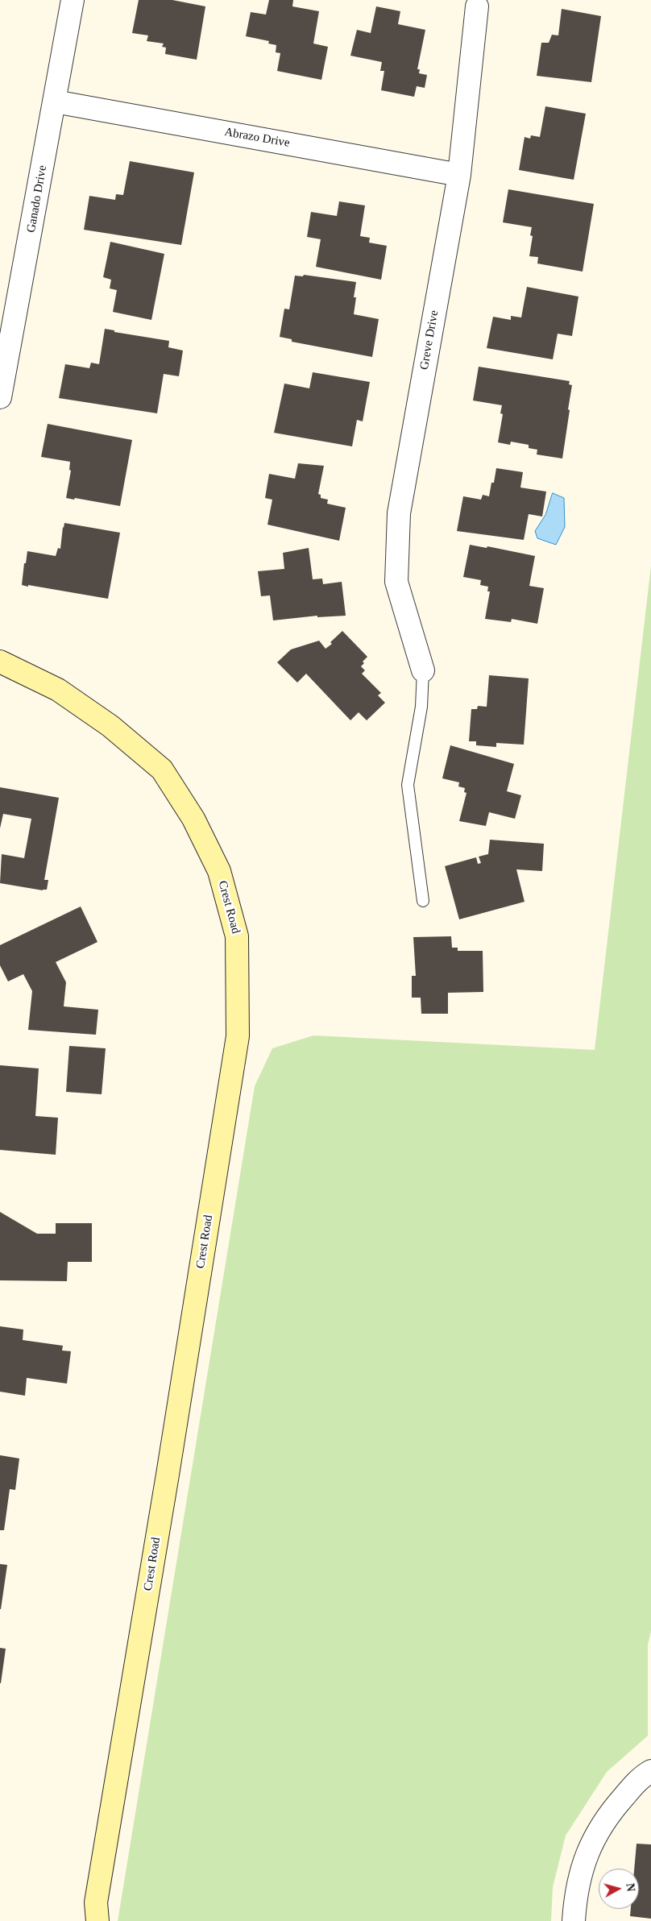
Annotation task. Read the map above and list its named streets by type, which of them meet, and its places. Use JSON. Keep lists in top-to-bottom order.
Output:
{
  "streets": {
    "street": [
      "Abrazo Drive",
      "Ganado Drive",
      "Greve Drive",
      "Crest Road"
    ]
  },
  "crossings": [
    ["Abrazo Drive", "Ganado Drive"],
    ["Abrazo Drive", "Greve Drive"]
  ],
  "north": "right"
}
